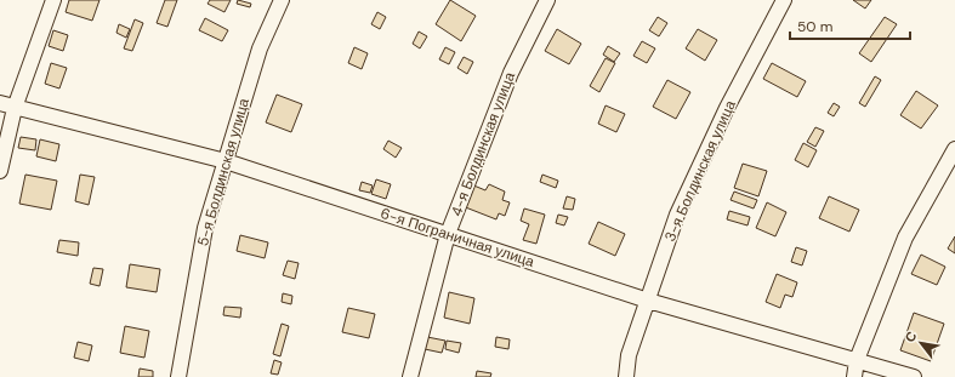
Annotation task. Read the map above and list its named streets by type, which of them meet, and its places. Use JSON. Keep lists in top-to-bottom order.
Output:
{
  "streets": {
    "street": [
      "4-я Болдинская улица",
      "3-я Болдинская улица",
      "5-я Болдинская улица",
      "6-я Пограничная улица"
    ]
  },
  "crossings": [
    ["4-я Болдинская улица", "6-я Пограничная улица"],
    ["3-я Болдинская улица", "6-я Пограничная улица"],
    ["5-я Болдинская улица", "6-я Пограничная улица"]
  ],
  "scale_bar": "50 m",
  "north": "top left"
}
